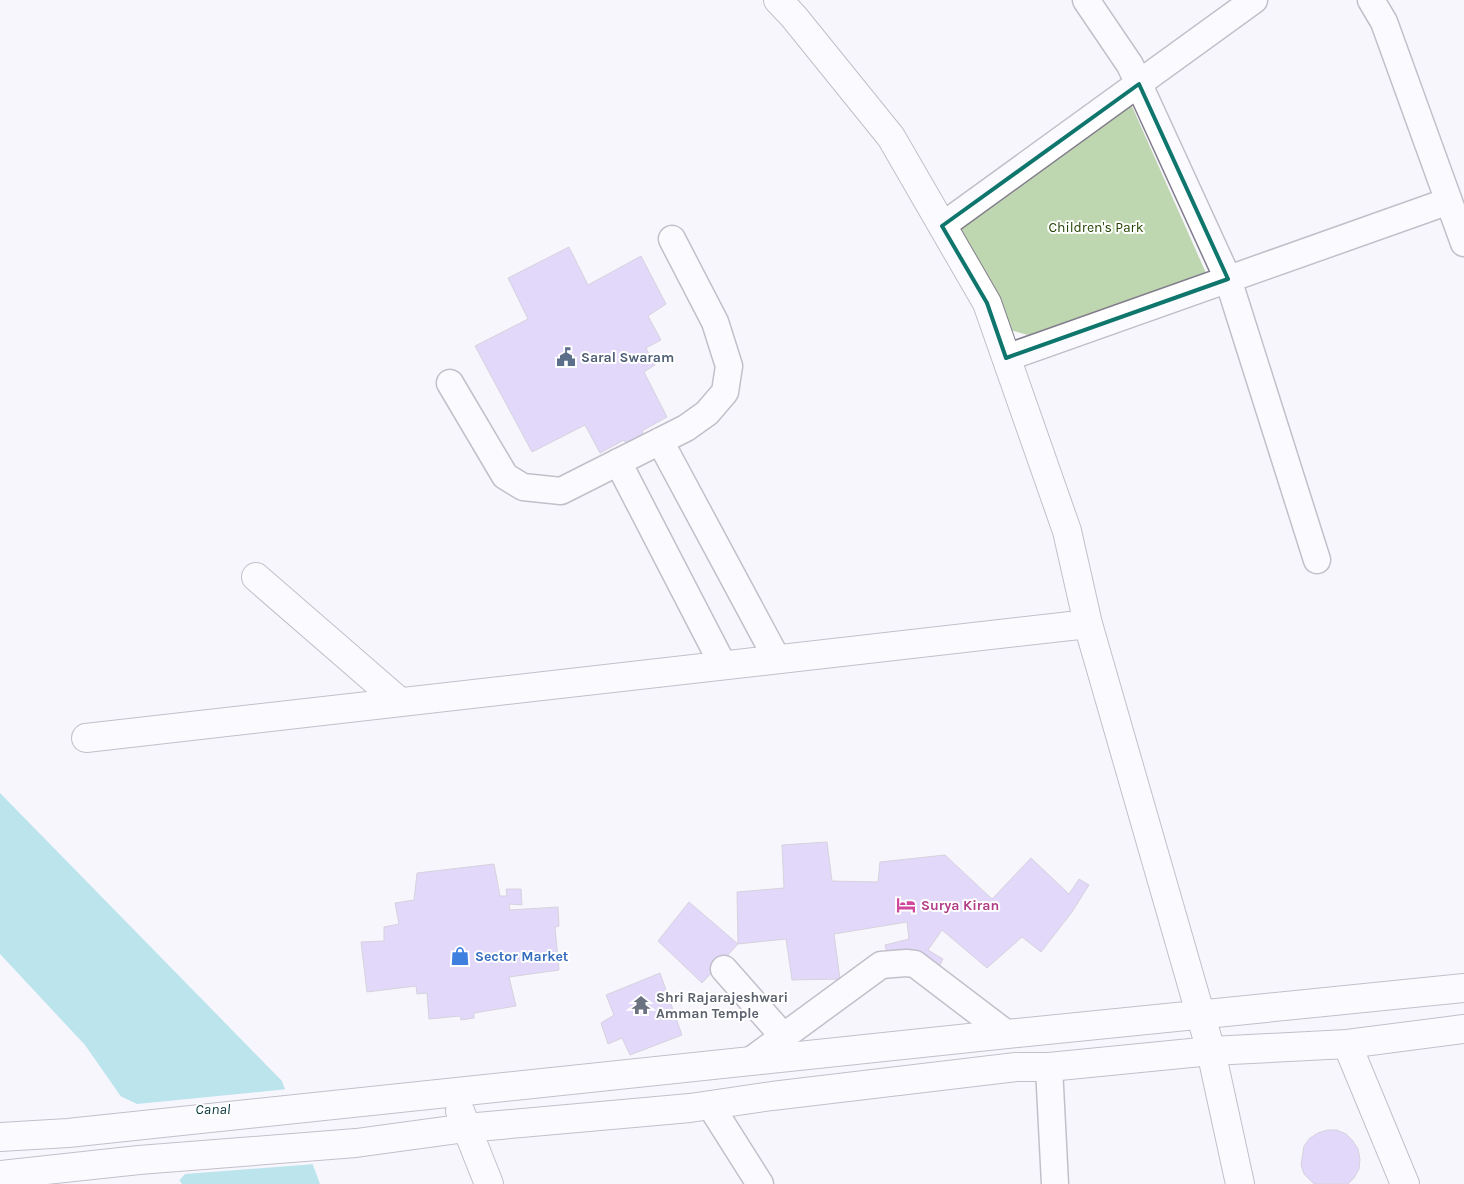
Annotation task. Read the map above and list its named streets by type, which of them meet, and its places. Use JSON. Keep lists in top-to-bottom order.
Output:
{
  "water": ["Canal"],
  "parks": ["Children's Park"],
  "places": {
    "public building": ["Saral Swaram"],
    "hotel": ["Surya Kiran"],
    "shop": ["Sector Market"],
    "temple": ["Shri Rajarajeshwari Amman Temple"]
  }
}
